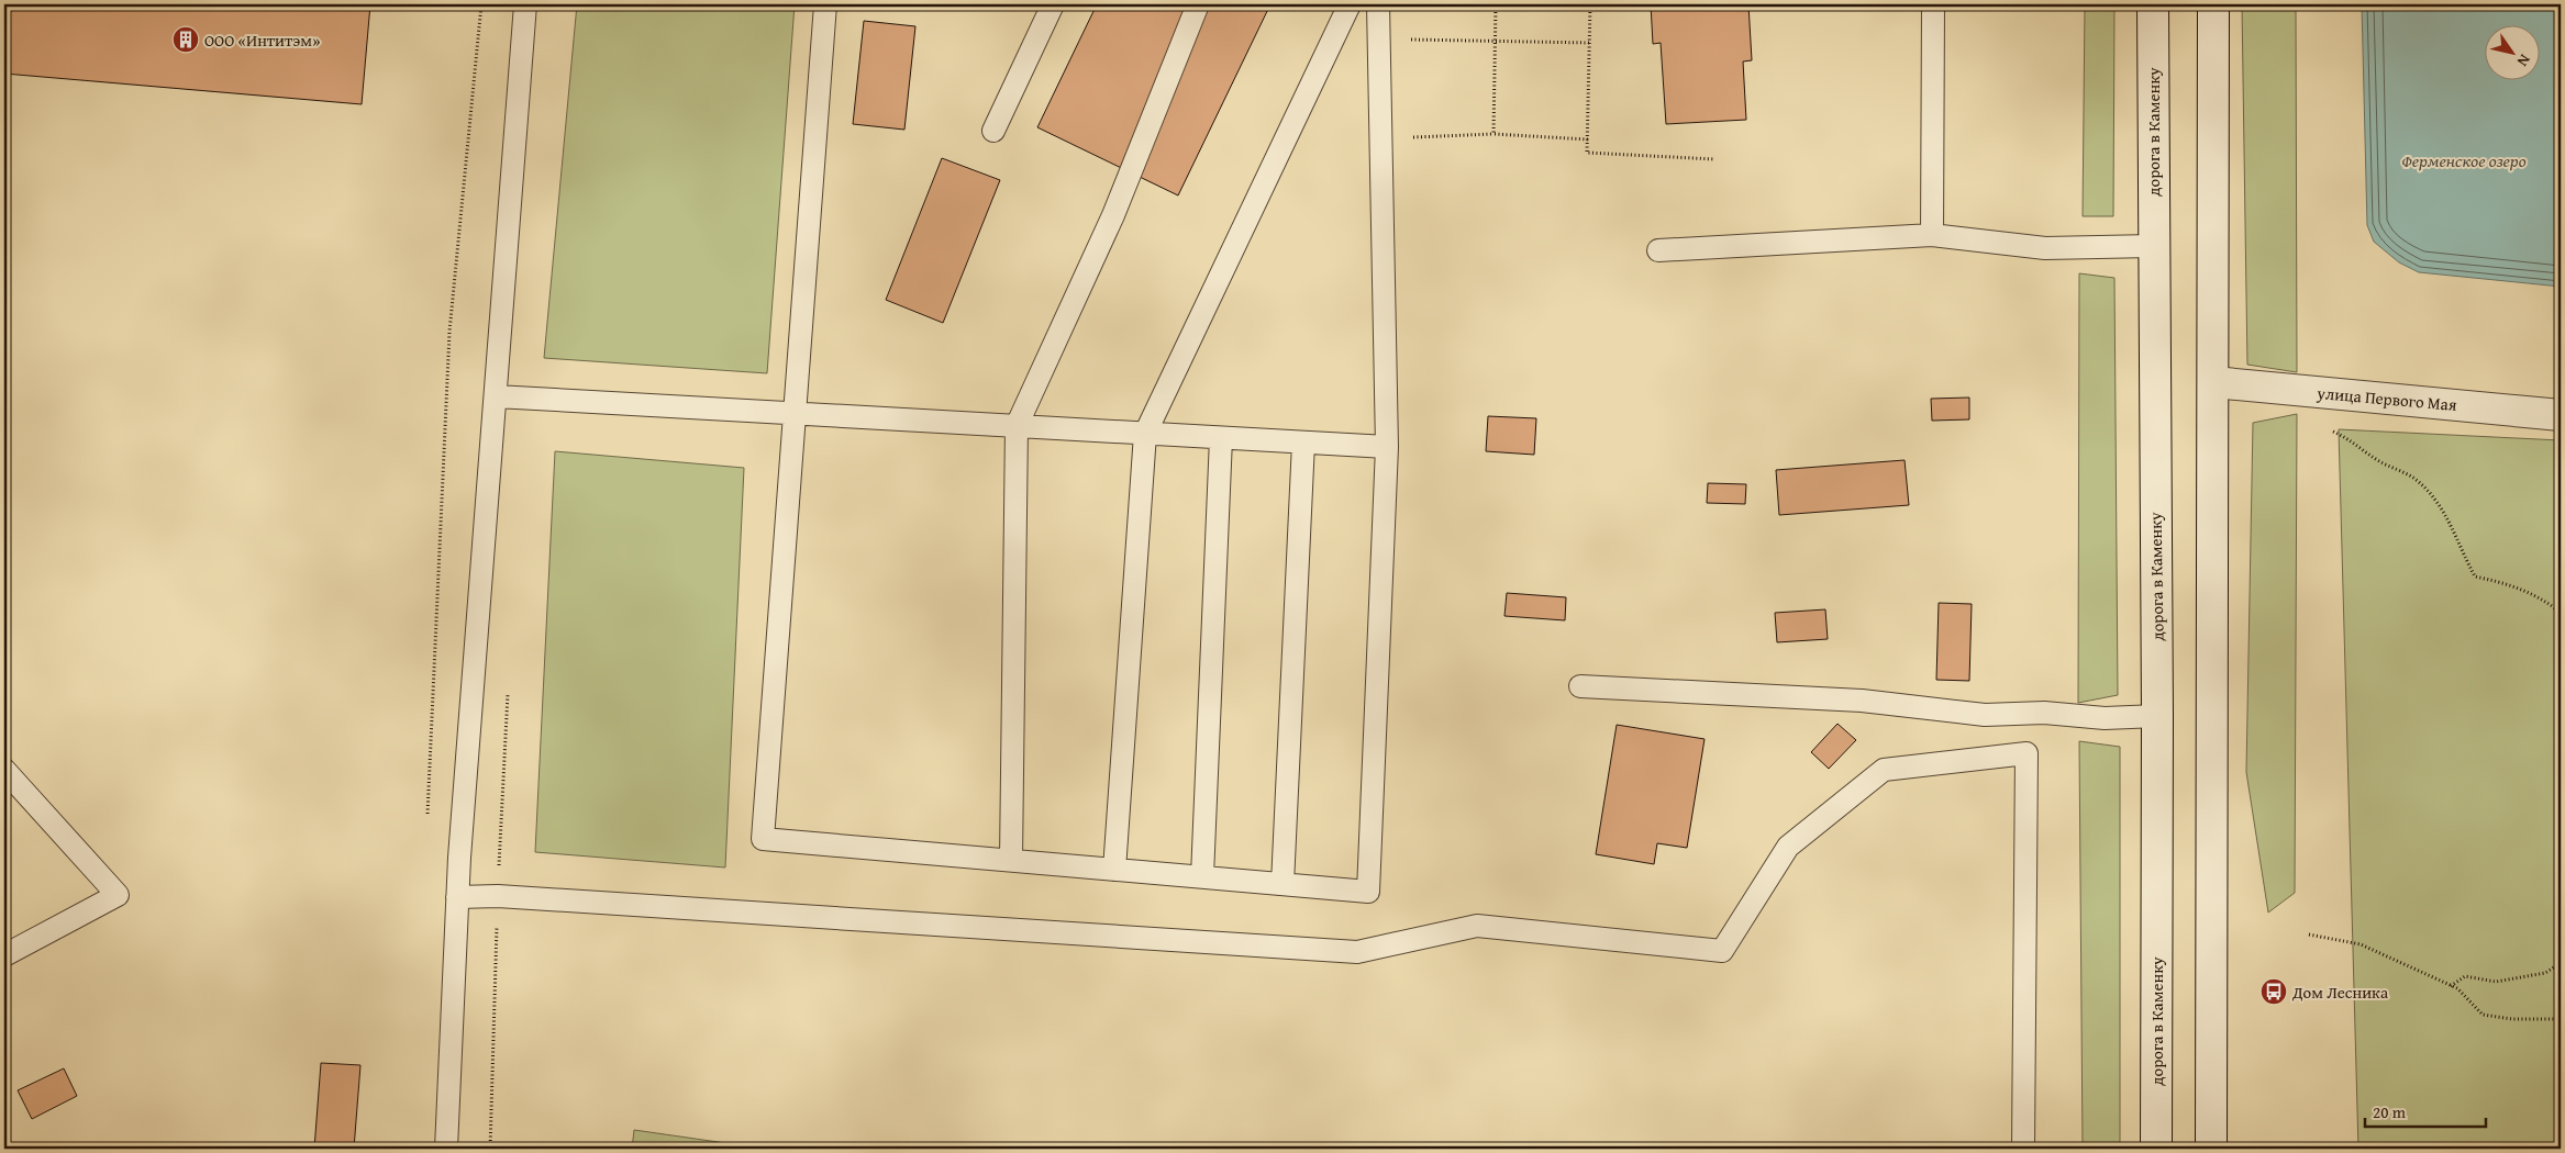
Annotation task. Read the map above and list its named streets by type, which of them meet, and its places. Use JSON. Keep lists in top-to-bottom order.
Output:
{
  "streets": {
    "main road": ["дорога в Каменку", "улица Первого Мая"]
  },
  "water": ["Ферменское озеро"],
  "places": {
    "building": ["ООО «Интитэм»"],
    "bus stop": ["Дом Лесника"]
  },
  "scale_bar": "20 m",
  "north": "bottom right"
}
